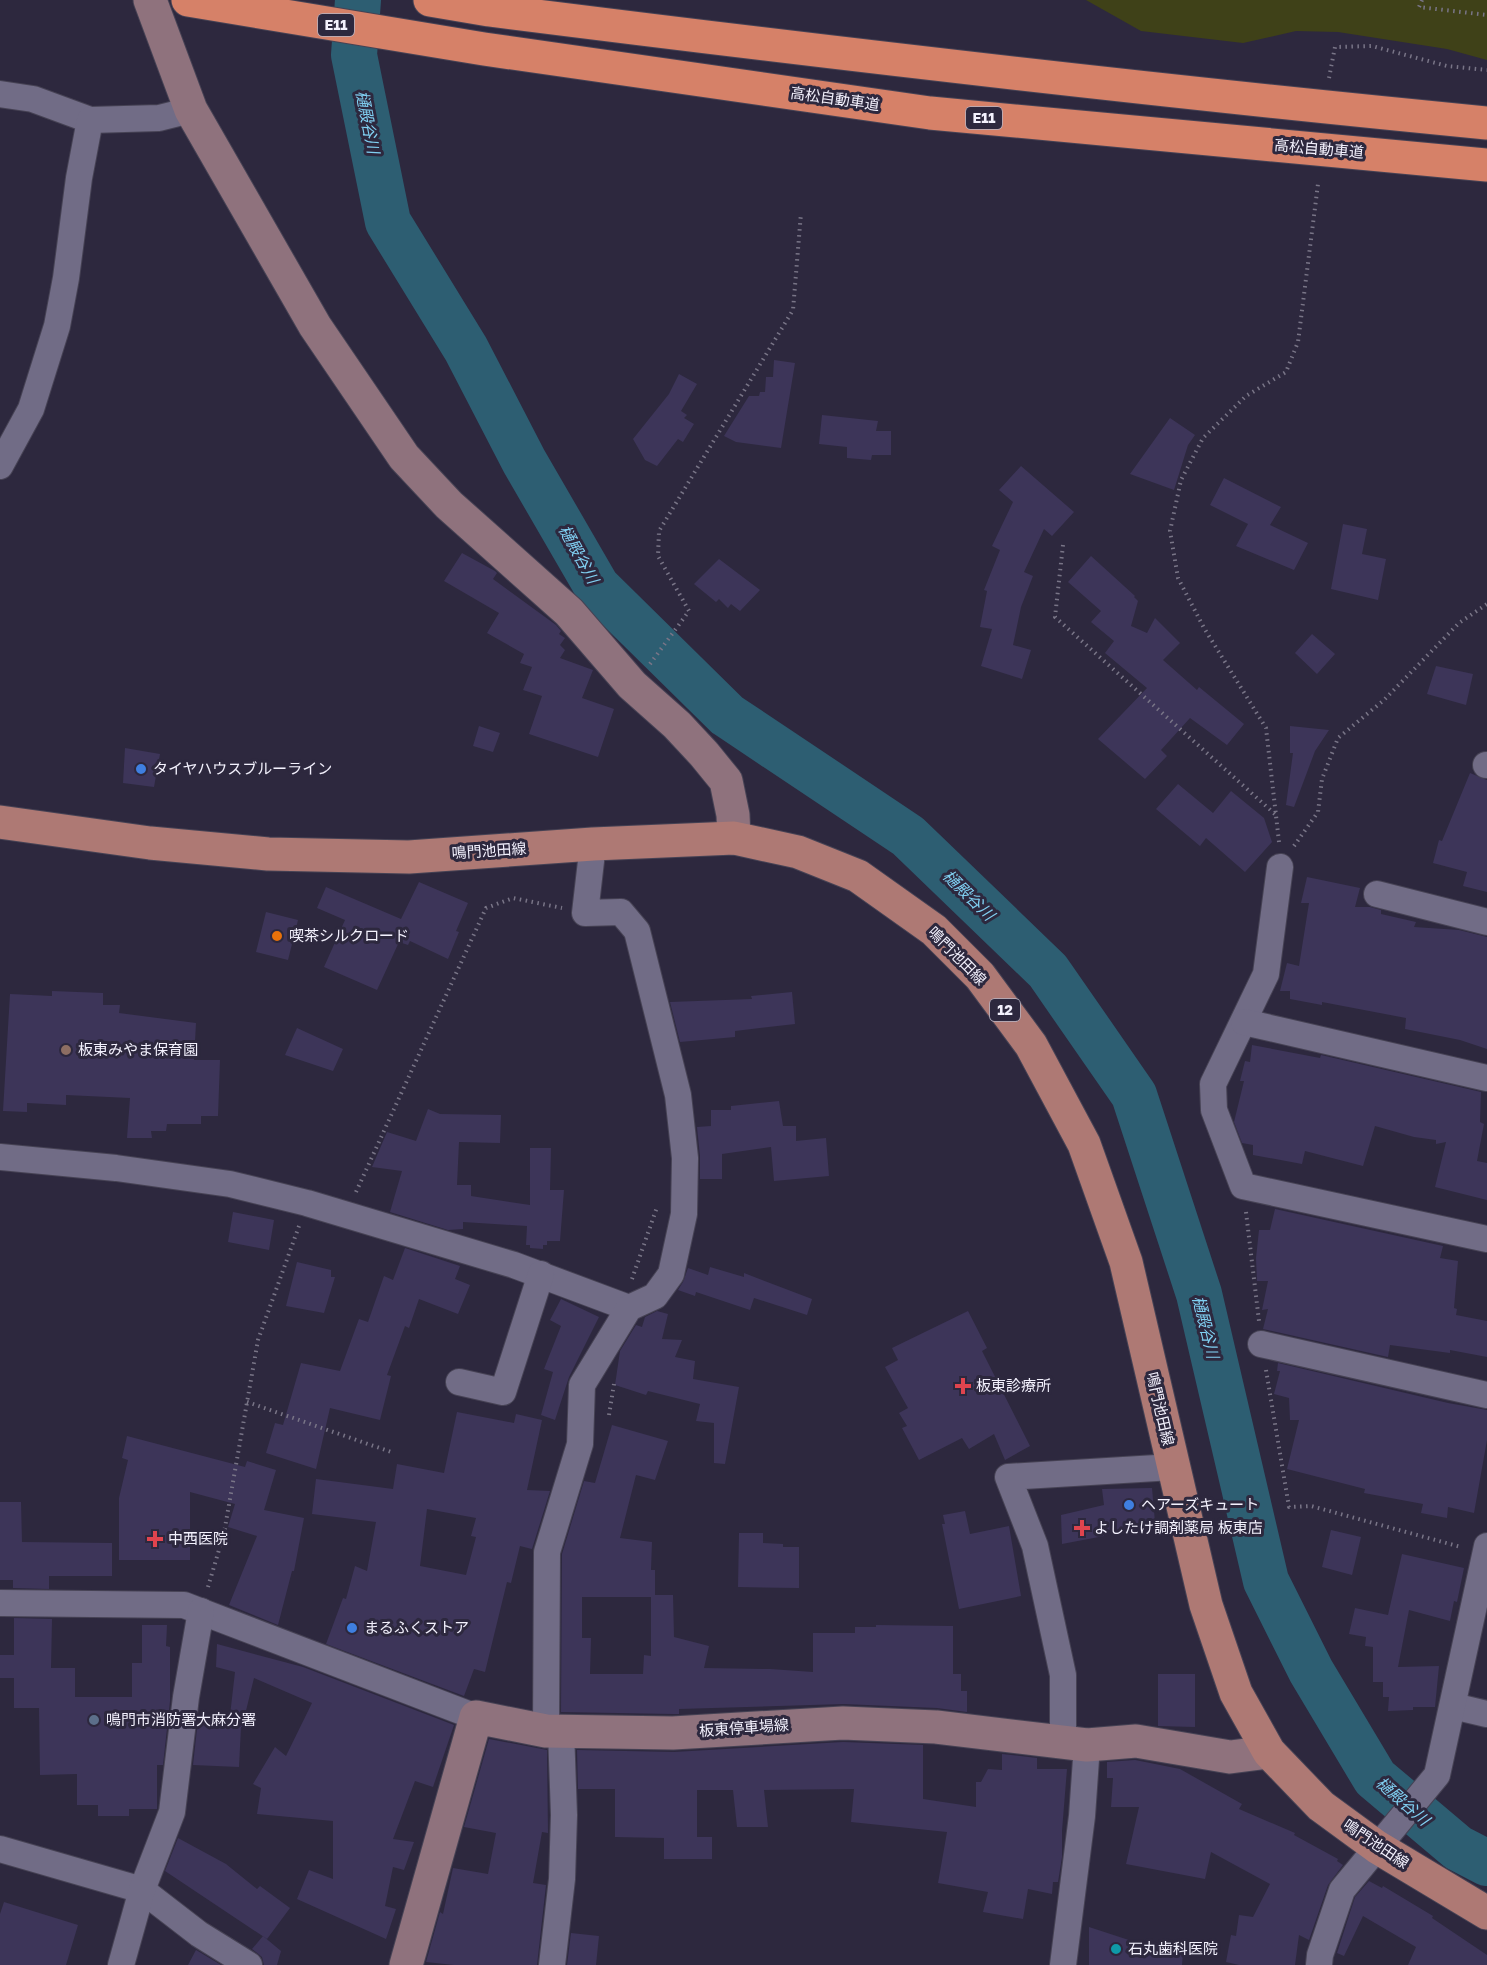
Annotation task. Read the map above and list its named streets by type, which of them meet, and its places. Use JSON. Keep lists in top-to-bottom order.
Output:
{
  "streets": {
    "highway": ["E11", "高松自動車道"],
    "main road": ["鳴門池田線", "12"],
    "street": ["板東停車場線"]
  },
  "crossings": [
    ["鳴門池田線", "板東停車場線"]
  ],
  "water": ["樋殿谷川"],
  "places": {
    "other": [
      "タイヤハウスブルーライン",
      "喫茶シルクロード",
      "板東みやま保育園",
      "ヘアーズキュート",
      "まるふくストア",
      "鳴門市消防署大麻分署",
      "石丸歯科医院"
    ],
    "health": ["板東診療所", "よしたけ調剤薬局 板東店", "中西医院"]
  }
}
